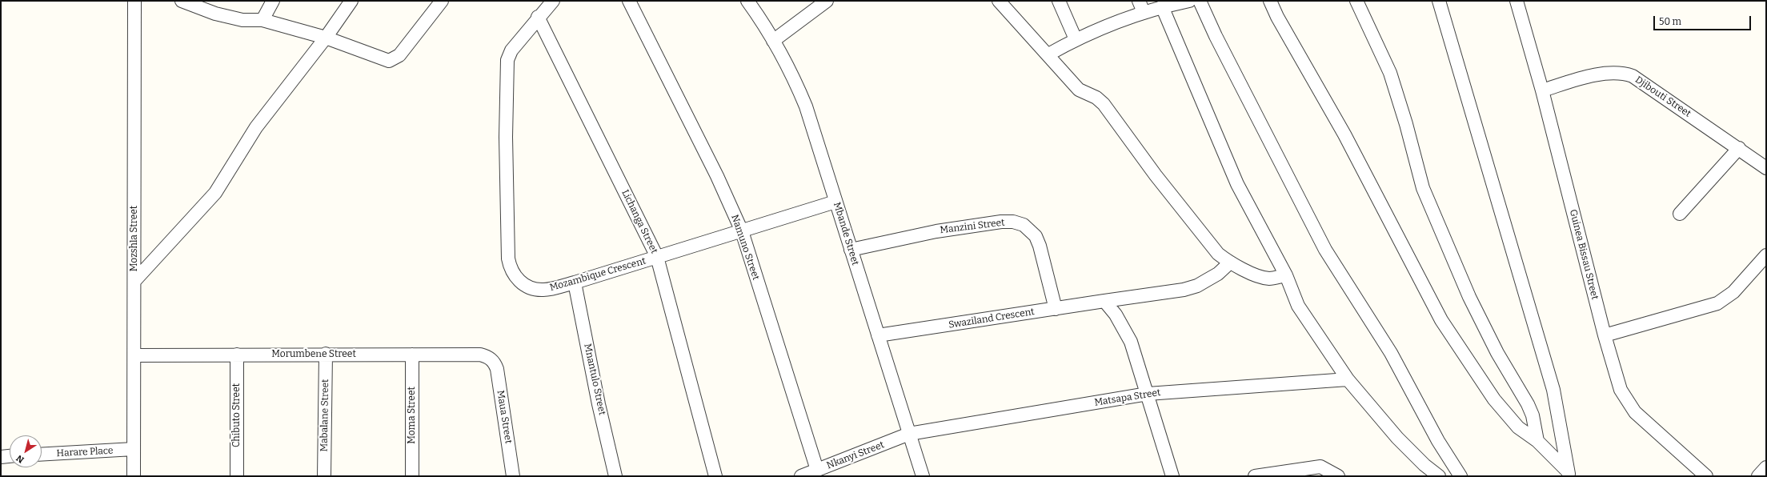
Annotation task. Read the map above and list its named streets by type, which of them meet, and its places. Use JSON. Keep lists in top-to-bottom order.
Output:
{
  "streets": {
    "street": [
      "Djibouti Street",
      "Lichanga Street",
      "Manzini Street",
      "Mbande Street",
      "Mozshla Street",
      "Namuno Street",
      "Guinea Bissau Street",
      "Mozambique Crescent",
      "Swaziland Crescent",
      "Morumbene Street",
      "Mnantulo Street",
      "Matsapa Street",
      "Chibuto Street",
      "Mabalane Street",
      "Moma Street",
      "Maua Street",
      "Harare Place",
      "Nkanyi Street"
    ]
  },
  "crossings": [
    ["Djibouti Street", "Guinea Bissau Street"],
    ["Lichanga Street", "Mozambique Crescent"],
    ["Manzini Street", "Mbande Street"],
    ["Manzini Street", "Swaziland Crescent"],
    ["Mbande Street", "Mozambique Crescent"],
    ["Mbande Street", "Swaziland Crescent"],
    ["Mbande Street", "Matsapa Street"],
    ["Mbande Street", "Nkanyi Street"],
    ["Mozshla Street", "Morumbene Street"],
    ["Mozshla Street", "Harare Place"],
    ["Namuno Street", "Mozambique Crescent"],
    ["Namuno Street", "Nkanyi Street"],
    ["Mozambique Crescent", "Mnantulo Street"],
    ["Morumbene Street", "Chibuto Street"],
    ["Morumbene Street", "Mabalane Street"],
    ["Morumbene Street", "Moma Street"],
    ["Morumbene Street", "Maua Street"],
    ["Matsapa Street", "Nkanyi Street"]
  ],
  "scale_bar": "50 m",
  "north": "bottom left"
}
